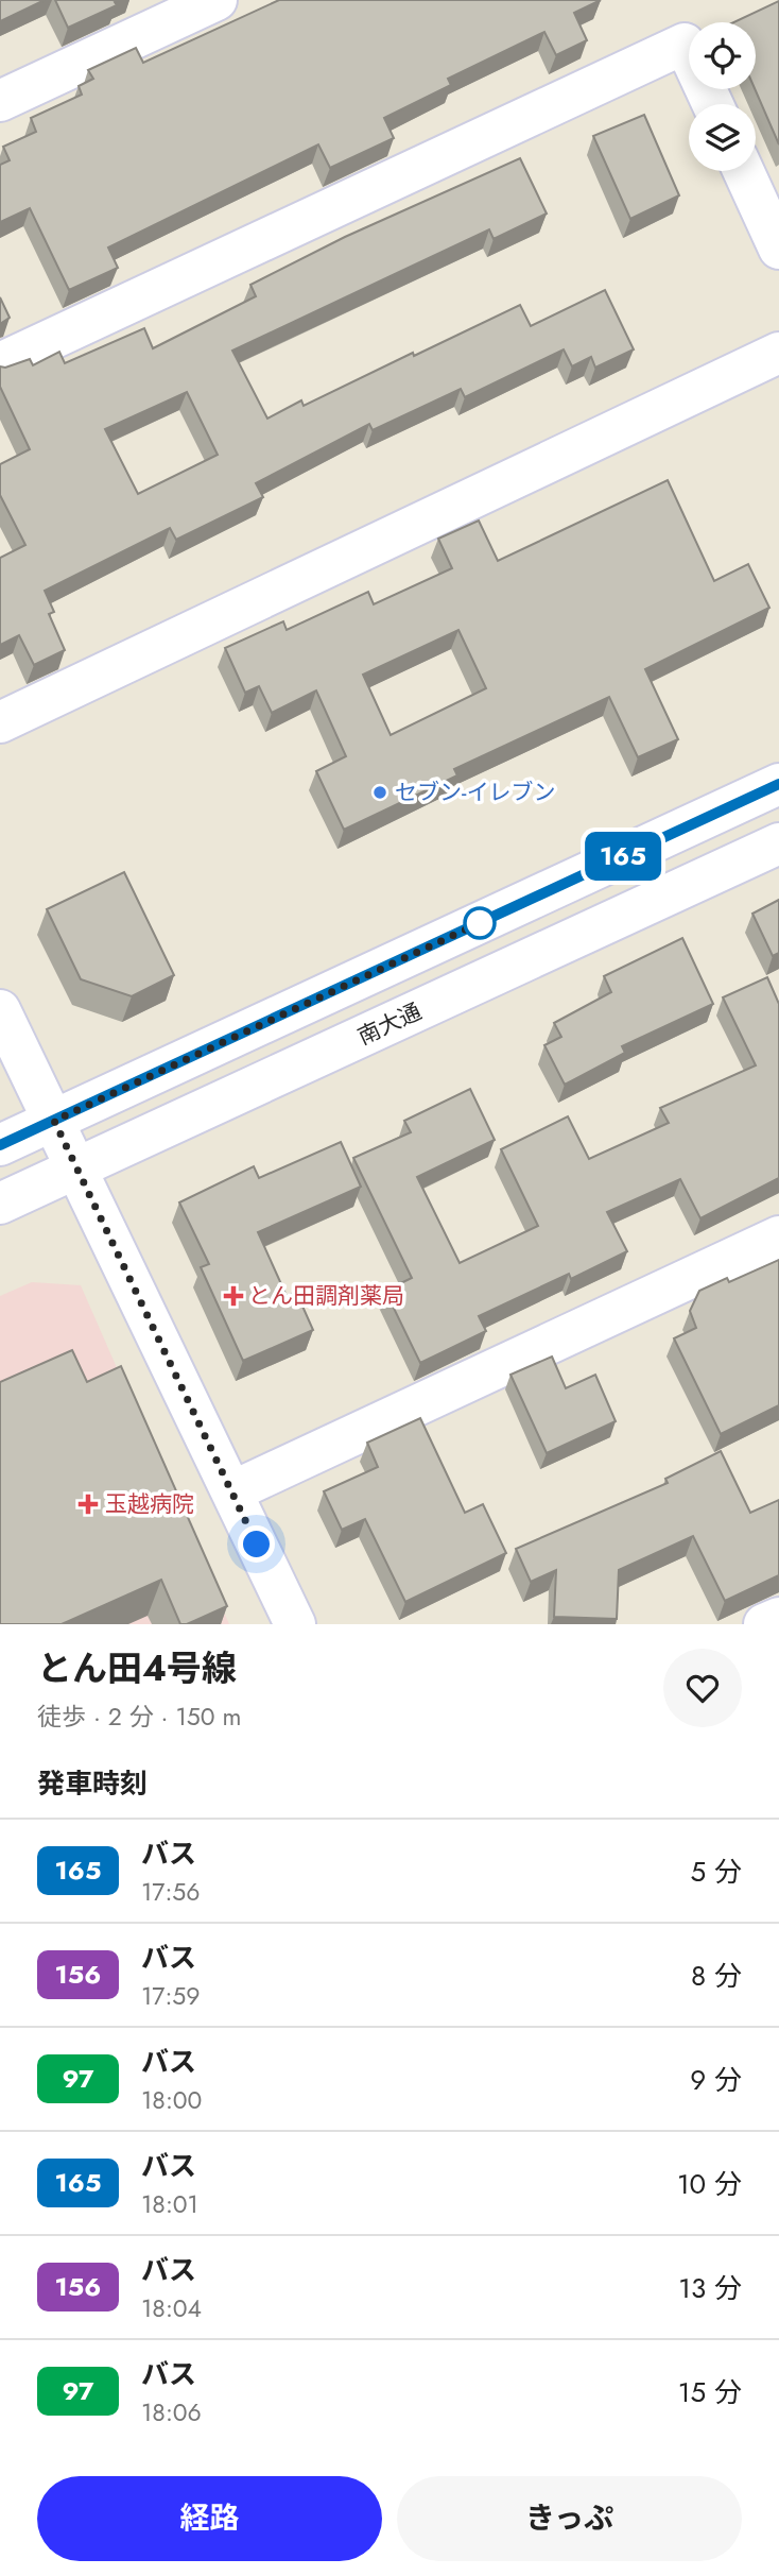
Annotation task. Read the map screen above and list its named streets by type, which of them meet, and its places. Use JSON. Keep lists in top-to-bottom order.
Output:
{
  "streets": {
    "street": ["南大通"]
  },
  "places": {
    "other": ["セブン-イレブン"],
    "health": ["とん田調剤薬局", "玉越病院"]
  },
  "lines": ["bus line 165"],
  "page": {
    "on_map": "165",
    "heading": [
      ["とん田4号線", "徒歩 · 2 分 · 150 m"],
      "発車時刻"
    ],
    "list": [
      {
        "mark": "165",
        "name": "バス",
        "note": "17:56",
        "value": "5 分"
      },
      {
        "mark": "156",
        "name": "バス",
        "note": "17:59",
        "value": "8 分"
      },
      {
        "mark": "97",
        "name": "バス",
        "note": "18:00",
        "value": "9 分"
      },
      {
        "mark": "165",
        "name": "バス",
        "note": "18:01",
        "value": "10 分"
      },
      {
        "mark": "156",
        "name": "バス",
        "note": "18:04",
        "value": "13 分"
      },
      {
        "mark": "97",
        "name": "バス",
        "note": "18:06",
        "value": "15 分"
      }
    ],
    "buttons": ["経路", "きっぷ"]
  }
}
